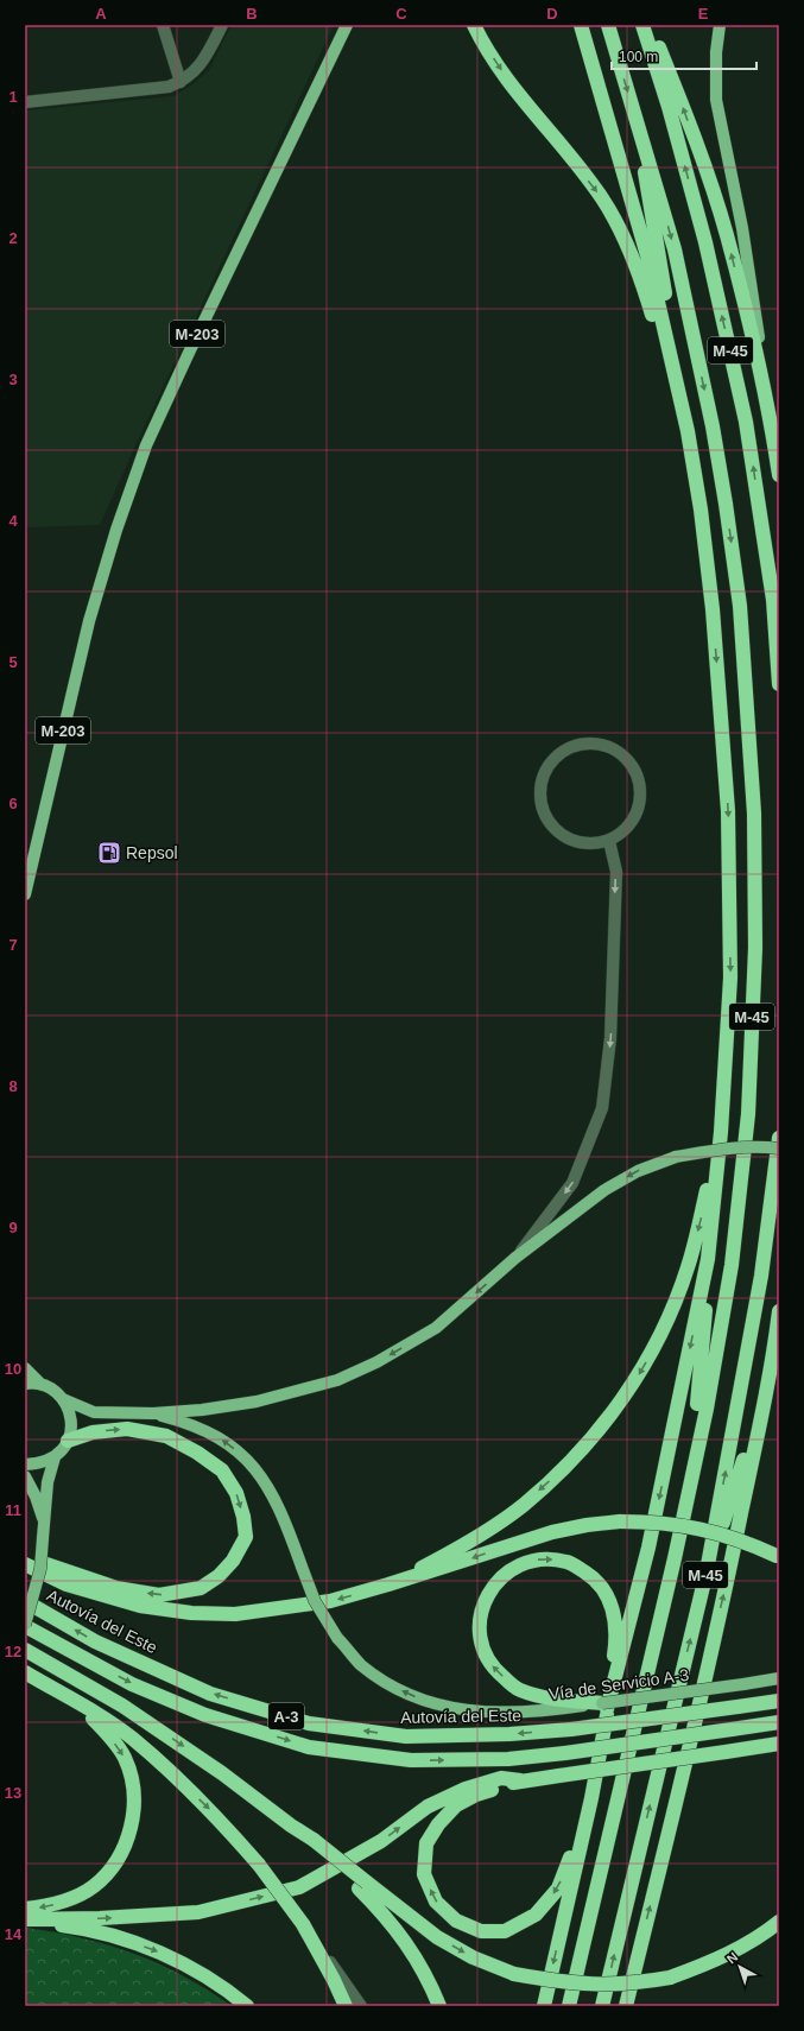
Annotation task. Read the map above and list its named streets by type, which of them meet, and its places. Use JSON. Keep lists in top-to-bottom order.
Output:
{
  "streets": {
    "highway": ["M-45", "Autovía del Este", "A-3"],
    "main road": ["M-203", "Vía de Servicio A-3"]
  },
  "one_way": ["Vía de Servicio A-3"],
  "places": {
    "fuel station": ["Repsol"]
  },
  "scale_bar": "100 m",
  "north": "top left",
  "grid": {
    "columns": [
      "A",
      "B",
      "C",
      "D",
      "E"
    ],
    "rows": [
      "1",
      "2",
      "3",
      "4",
      "5",
      "6",
      "7",
      "8",
      "9",
      "10",
      "11",
      "12",
      "13",
      "14"
    ]
  }
}
